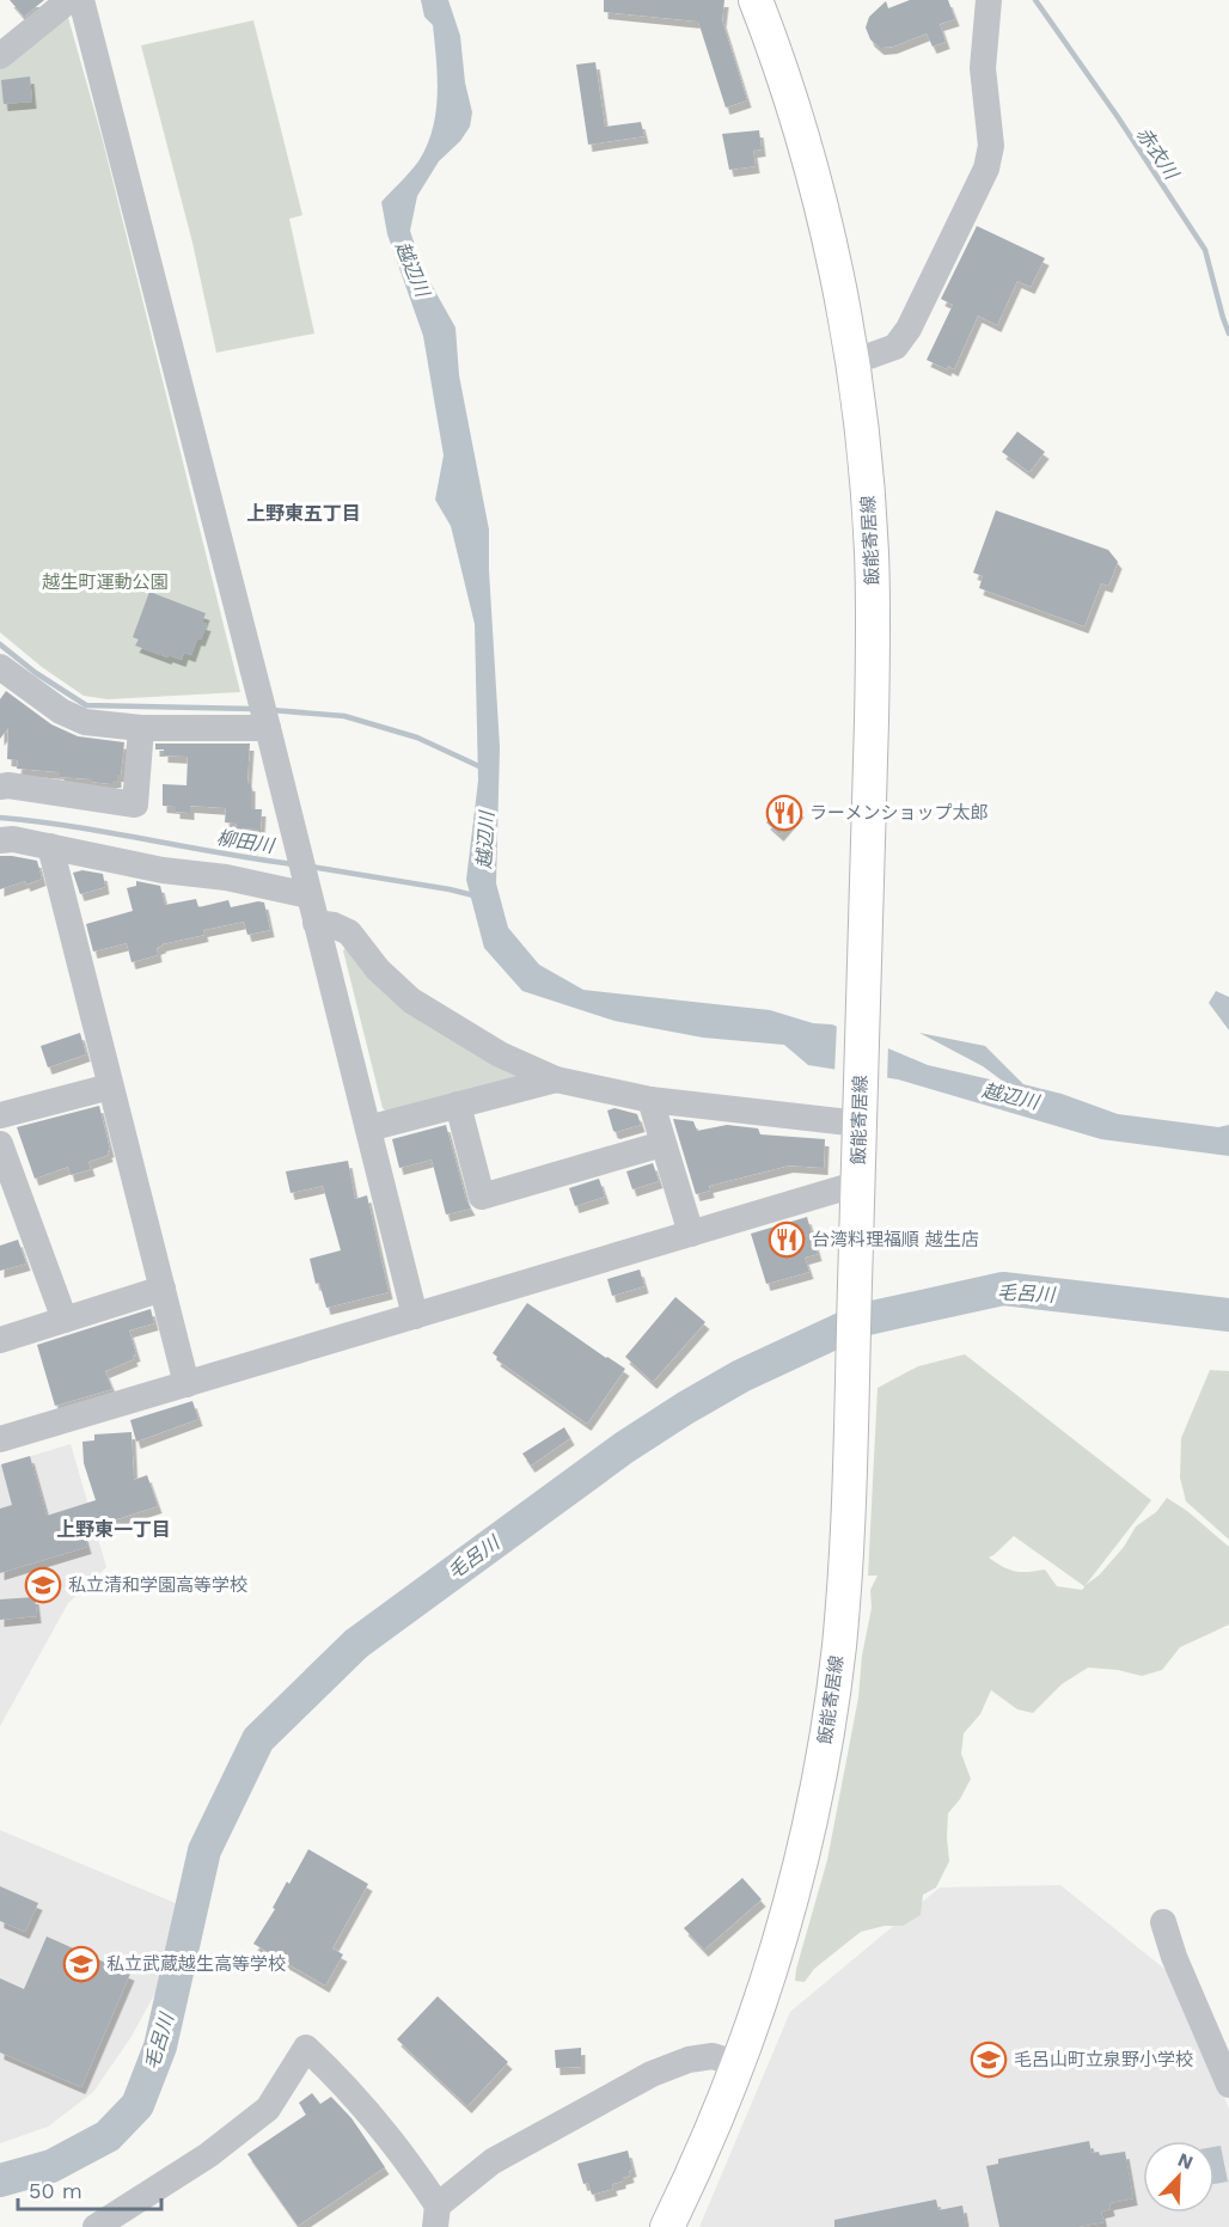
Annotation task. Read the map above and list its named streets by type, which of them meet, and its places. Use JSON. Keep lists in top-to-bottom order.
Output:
{
  "streets": {
    "main road": ["飯能寄居線"]
  },
  "districts": ["上野東五丁目", "上野東一丁目"],
  "water": [
    "赤衣川",
    "越辺川",
    "柳田川",
    "毛呂川"
  ],
  "parks": ["越生町運動公園"],
  "places": {
    "restaurant": ["ラーメンショップ太郎", "台湾料理福順 越生店"],
    "school or university": ["私立清和学園高等学校", "私立武蔵越生高等学校", "毛呂山町立泉野小学校"]
  },
  "scale_bar": "50 m",
  "north": "top right"
}
